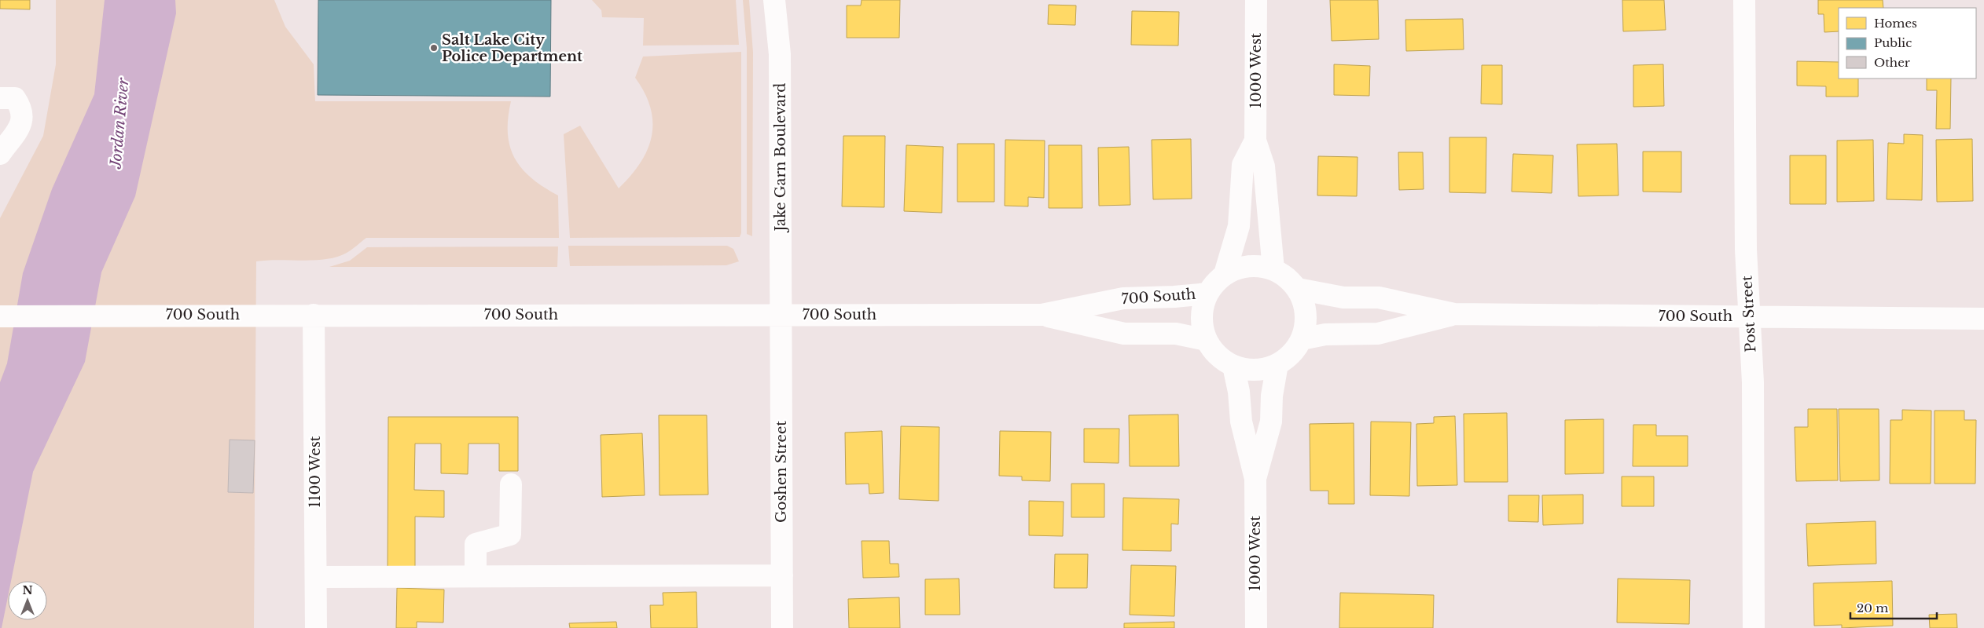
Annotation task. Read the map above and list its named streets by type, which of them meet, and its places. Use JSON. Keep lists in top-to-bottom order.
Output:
{
  "streets": {
    "street": [
      "1000 West",
      "Jake Garn Boulevard",
      "700 South",
      "Post Street",
      "1100 West",
      "Goshen Street"
    ]
  },
  "crossings": [
    ["1000 West", "700 South"],
    ["Jake Garn Boulevard", "700 South"],
    ["Jake Garn Boulevard", "Goshen Street"],
    ["700 South", "Post Street"],
    ["700 South", "1100 West"],
    ["700 South", "Goshen Street"]
  ],
  "water": ["Jordan River"],
  "places": ["Salt Lake City Police Department"],
  "legend": ["Homes", "Public", "Other"],
  "scale_bar": "20 m",
  "north": "top"
}
